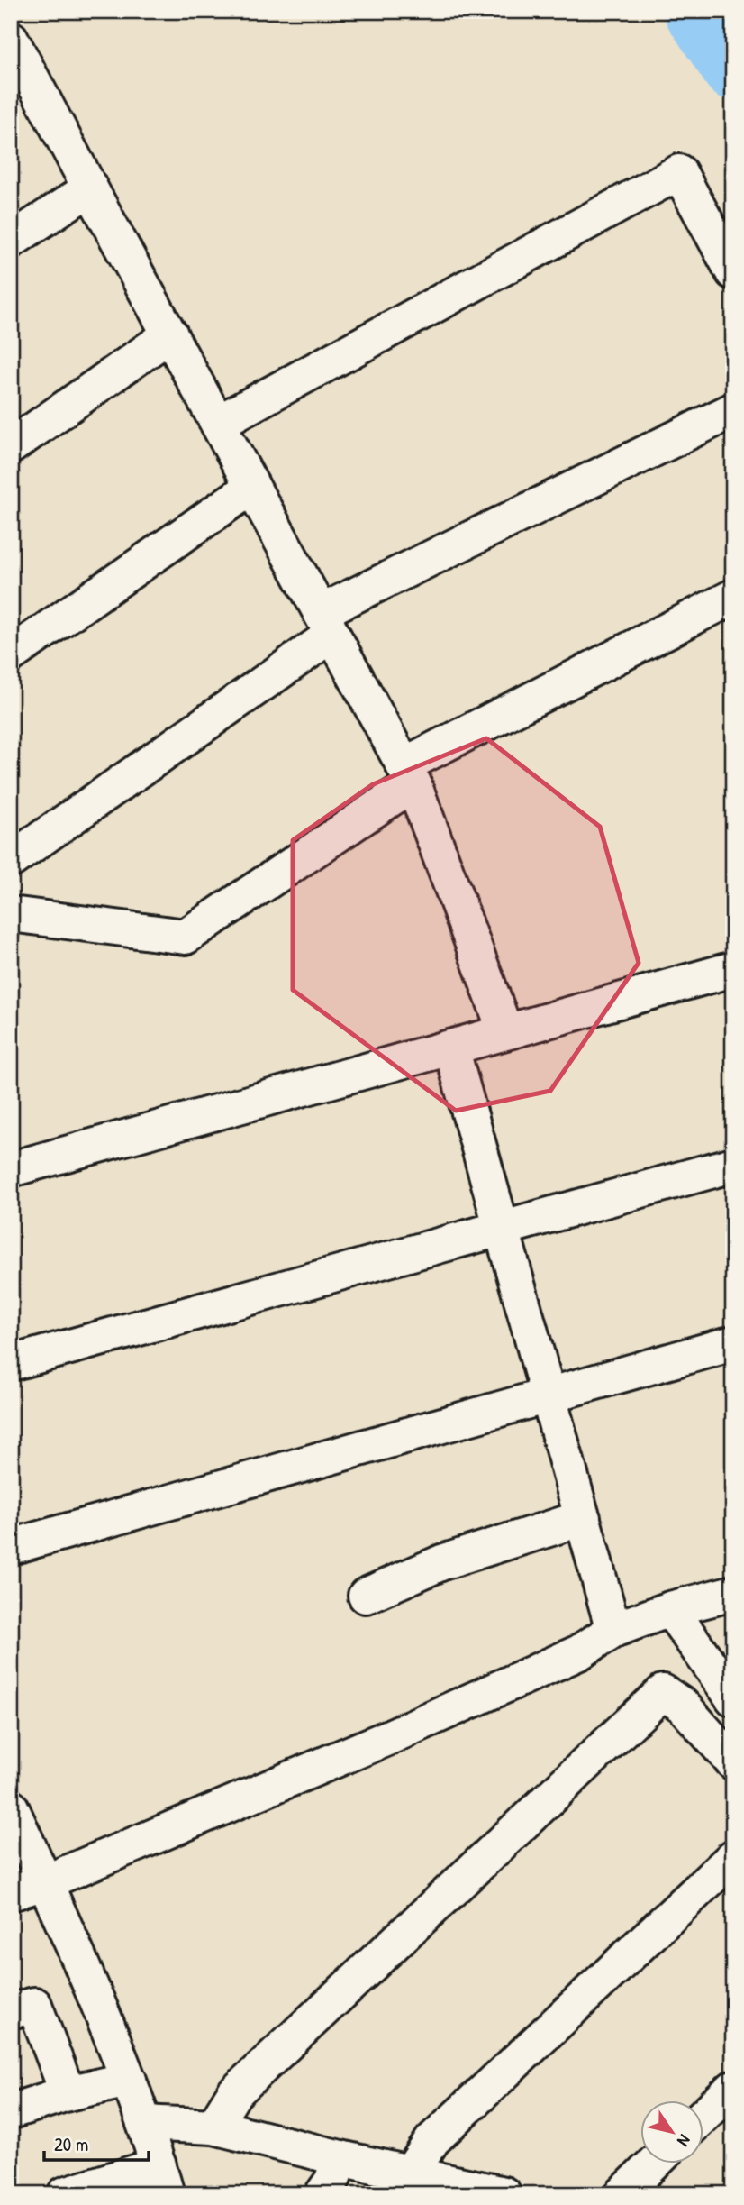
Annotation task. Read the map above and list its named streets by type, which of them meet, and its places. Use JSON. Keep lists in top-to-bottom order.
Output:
{
  "scale_bar": "20 m",
  "north": "bottom right"
}
